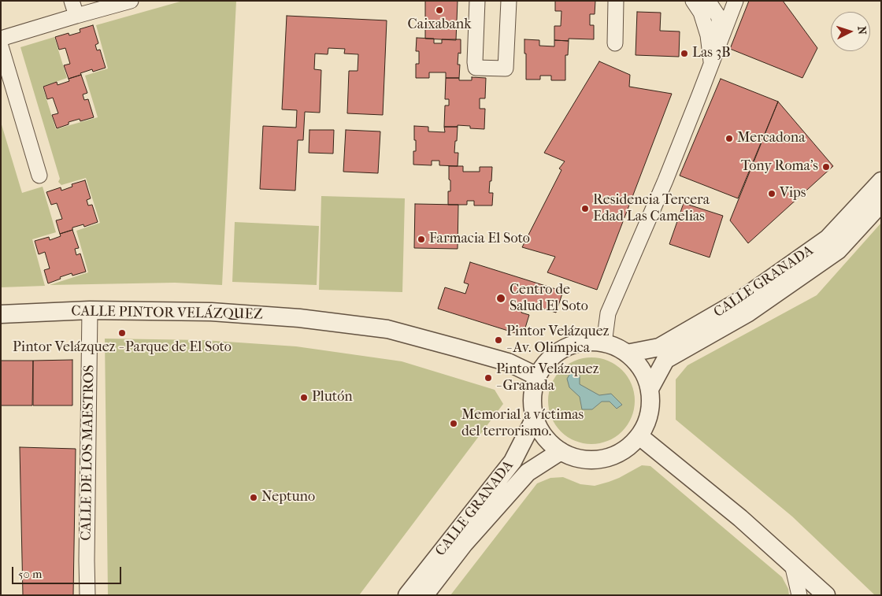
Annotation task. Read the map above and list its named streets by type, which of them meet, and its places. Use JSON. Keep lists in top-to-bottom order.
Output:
{
  "streets": {
    "street": ["CALLE GRANADA", "CALLE PINTOR VELÁZQUEZ", "CALLE DE LOS MAESTROS"]
  },
  "crossings": [
    ["CALLE GRANADA", "CALLE PINTOR VELÁZQUEZ"],
    ["CALLE PINTOR VELÁZQUEZ", "CALLE DE LOS MAESTROS"]
  ],
  "places": [
    "Caixabank",
    "Las 3B",
    "Mercadona",
    "Tony Roma's",
    "Vips",
    "Residencia Tercera Edad Las Camelias",
    "Farmacia El Soto",
    "Centro de Salud El Soto",
    "Pintor Velázquez - Parque de El Soto",
    "Pintor Velázquez - Av. Olimpica",
    "Pintor Velázquez - Granada",
    "Plutón",
    "Memorial a víctimas del terrorismo.",
    "Neptuno"
  ],
  "scale_bar": "50 m",
  "north": "right"
}
